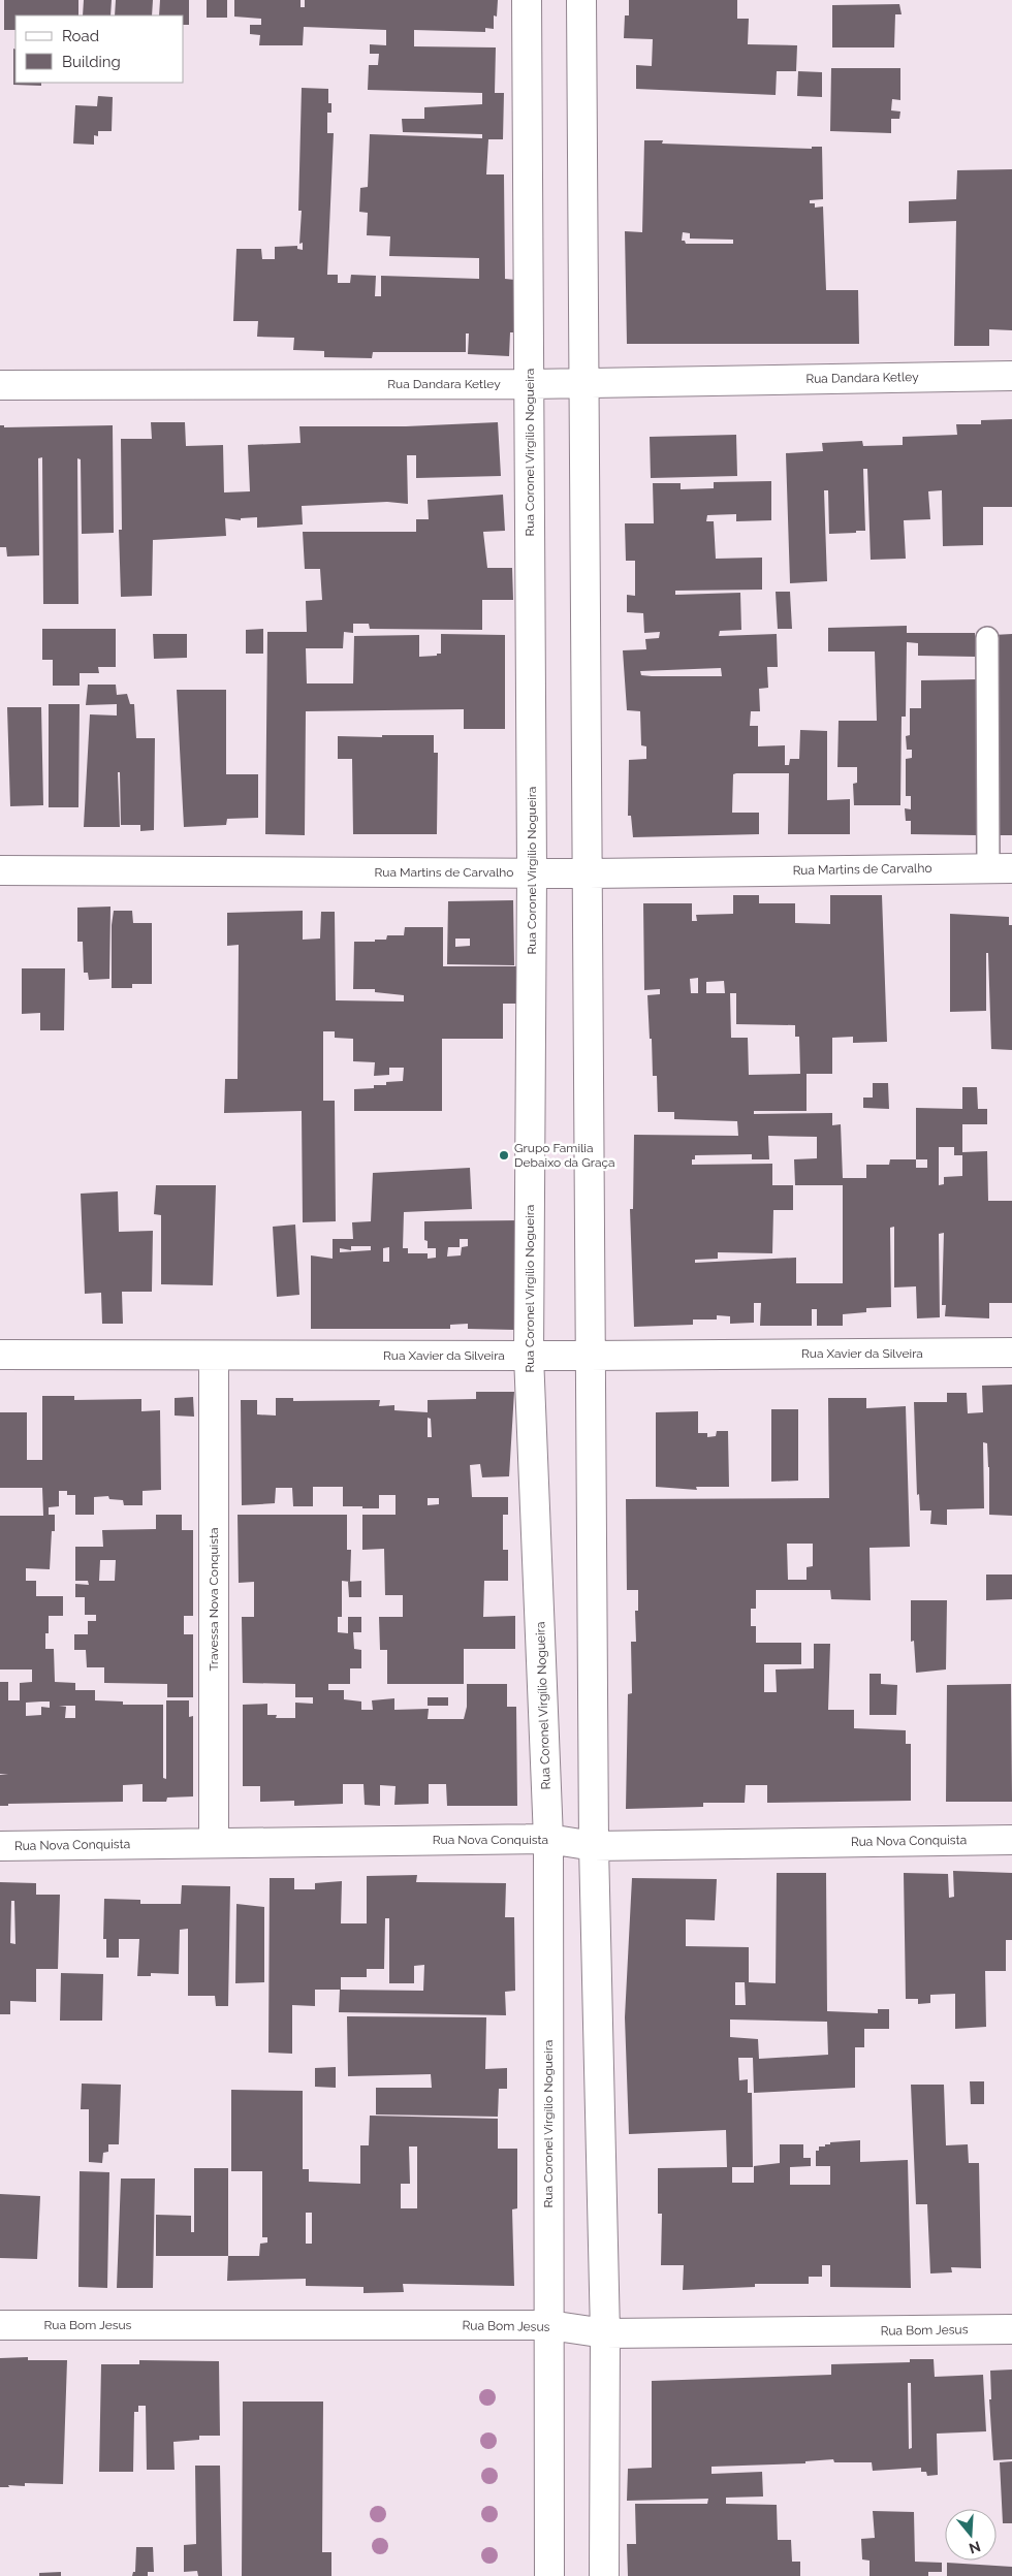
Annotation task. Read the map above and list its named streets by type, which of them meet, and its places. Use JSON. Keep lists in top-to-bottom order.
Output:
{
  "streets": {
    "street": [
      "Rua Dandara Ketley",
      "Rua Coronel Virgílio Nogueira",
      "Rua Martins de Carvalho",
      "Rua Xavier da Silveira",
      "Travessa Nova Conquista",
      "Rua Nova Conquista",
      "Rua Bom Jesus"
    ]
  },
  "crossings": [
    ["Rua Dandara Ketley", "Rua Coronel Virgílio Nogueira"],
    ["Rua Coronel Virgílio Nogueira", "Rua Martins de Carvalho"],
    ["Rua Coronel Virgílio Nogueira", "Rua Xavier da Silveira"],
    ["Rua Coronel Virgílio Nogueira", "Rua Nova Conquista"],
    ["Rua Coronel Virgílio Nogueira", "Rua Bom Jesus"],
    ["Rua Xavier da Silveira", "Travessa Nova Conquista"],
    ["Travessa Nova Conquista", "Rua Nova Conquista"]
  ],
  "places": ["Grupo Familia Debaixo da Graça"],
  "legend": ["Road", "Building"],
  "north": "bottom"
}
